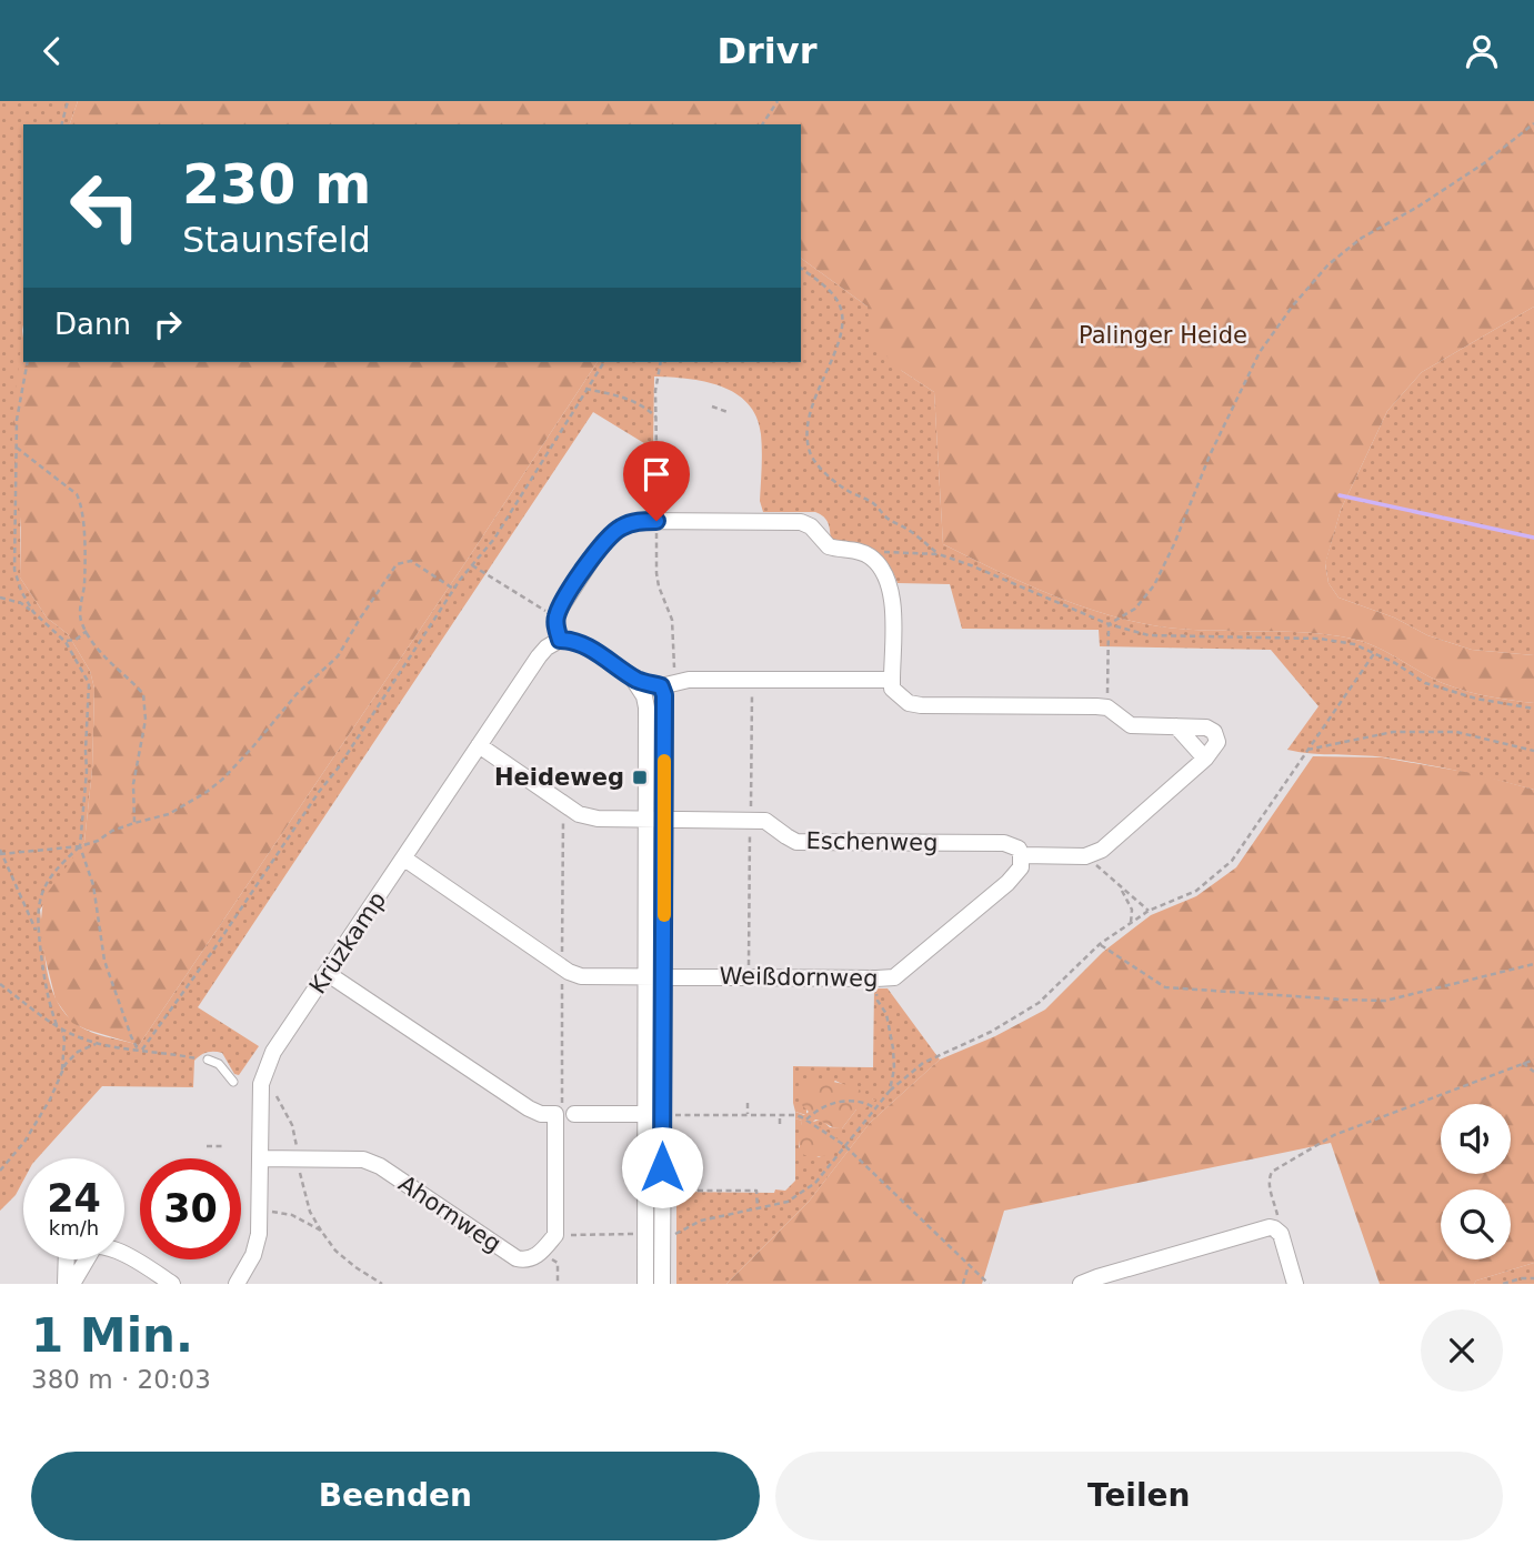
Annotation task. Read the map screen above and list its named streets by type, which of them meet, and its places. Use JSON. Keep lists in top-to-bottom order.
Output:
{
  "streets": {
    "street": [
      "Eschenweg",
      "Krüzkamp",
      "Weißdornweg",
      "Ahornweg"
    ]
  },
  "crossings": [
    ["Eschenweg", "Krüzkamp"],
    ["Eschenweg", "Weißdornweg"],
    ["Krüzkamp", "Ahornweg"]
  ],
  "parks": ["Palinger Heide"],
  "places": {
    "transit": ["Heideweg"]
  },
  "page": {
    "header": "Drivr",
    "turn": ["230 m", "Staunsfeld"],
    "then": "Dann",
    "speed": "24 km/h",
    "limit": "30",
    "heading": ["1 Min.", "380 m · 20:03"],
    "buttons": ["Beenden", "Teilen"]
  }
}
